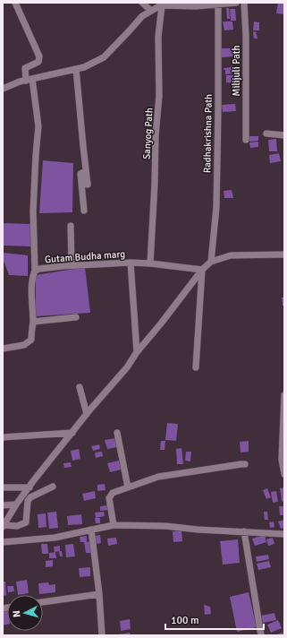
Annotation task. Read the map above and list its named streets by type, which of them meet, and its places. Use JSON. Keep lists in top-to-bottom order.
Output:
{
  "streets": {
    "street": [
      "Milijuli Path",
      "Sanyog Path",
      "Radhakrishna Path",
      "Gutam Budha marg"
    ]
  },
  "crossings": [
    ["Sanyog Path", "Gutam Budha marg"]
  ],
  "scale_bar": "100 m",
  "north": "left"
}
